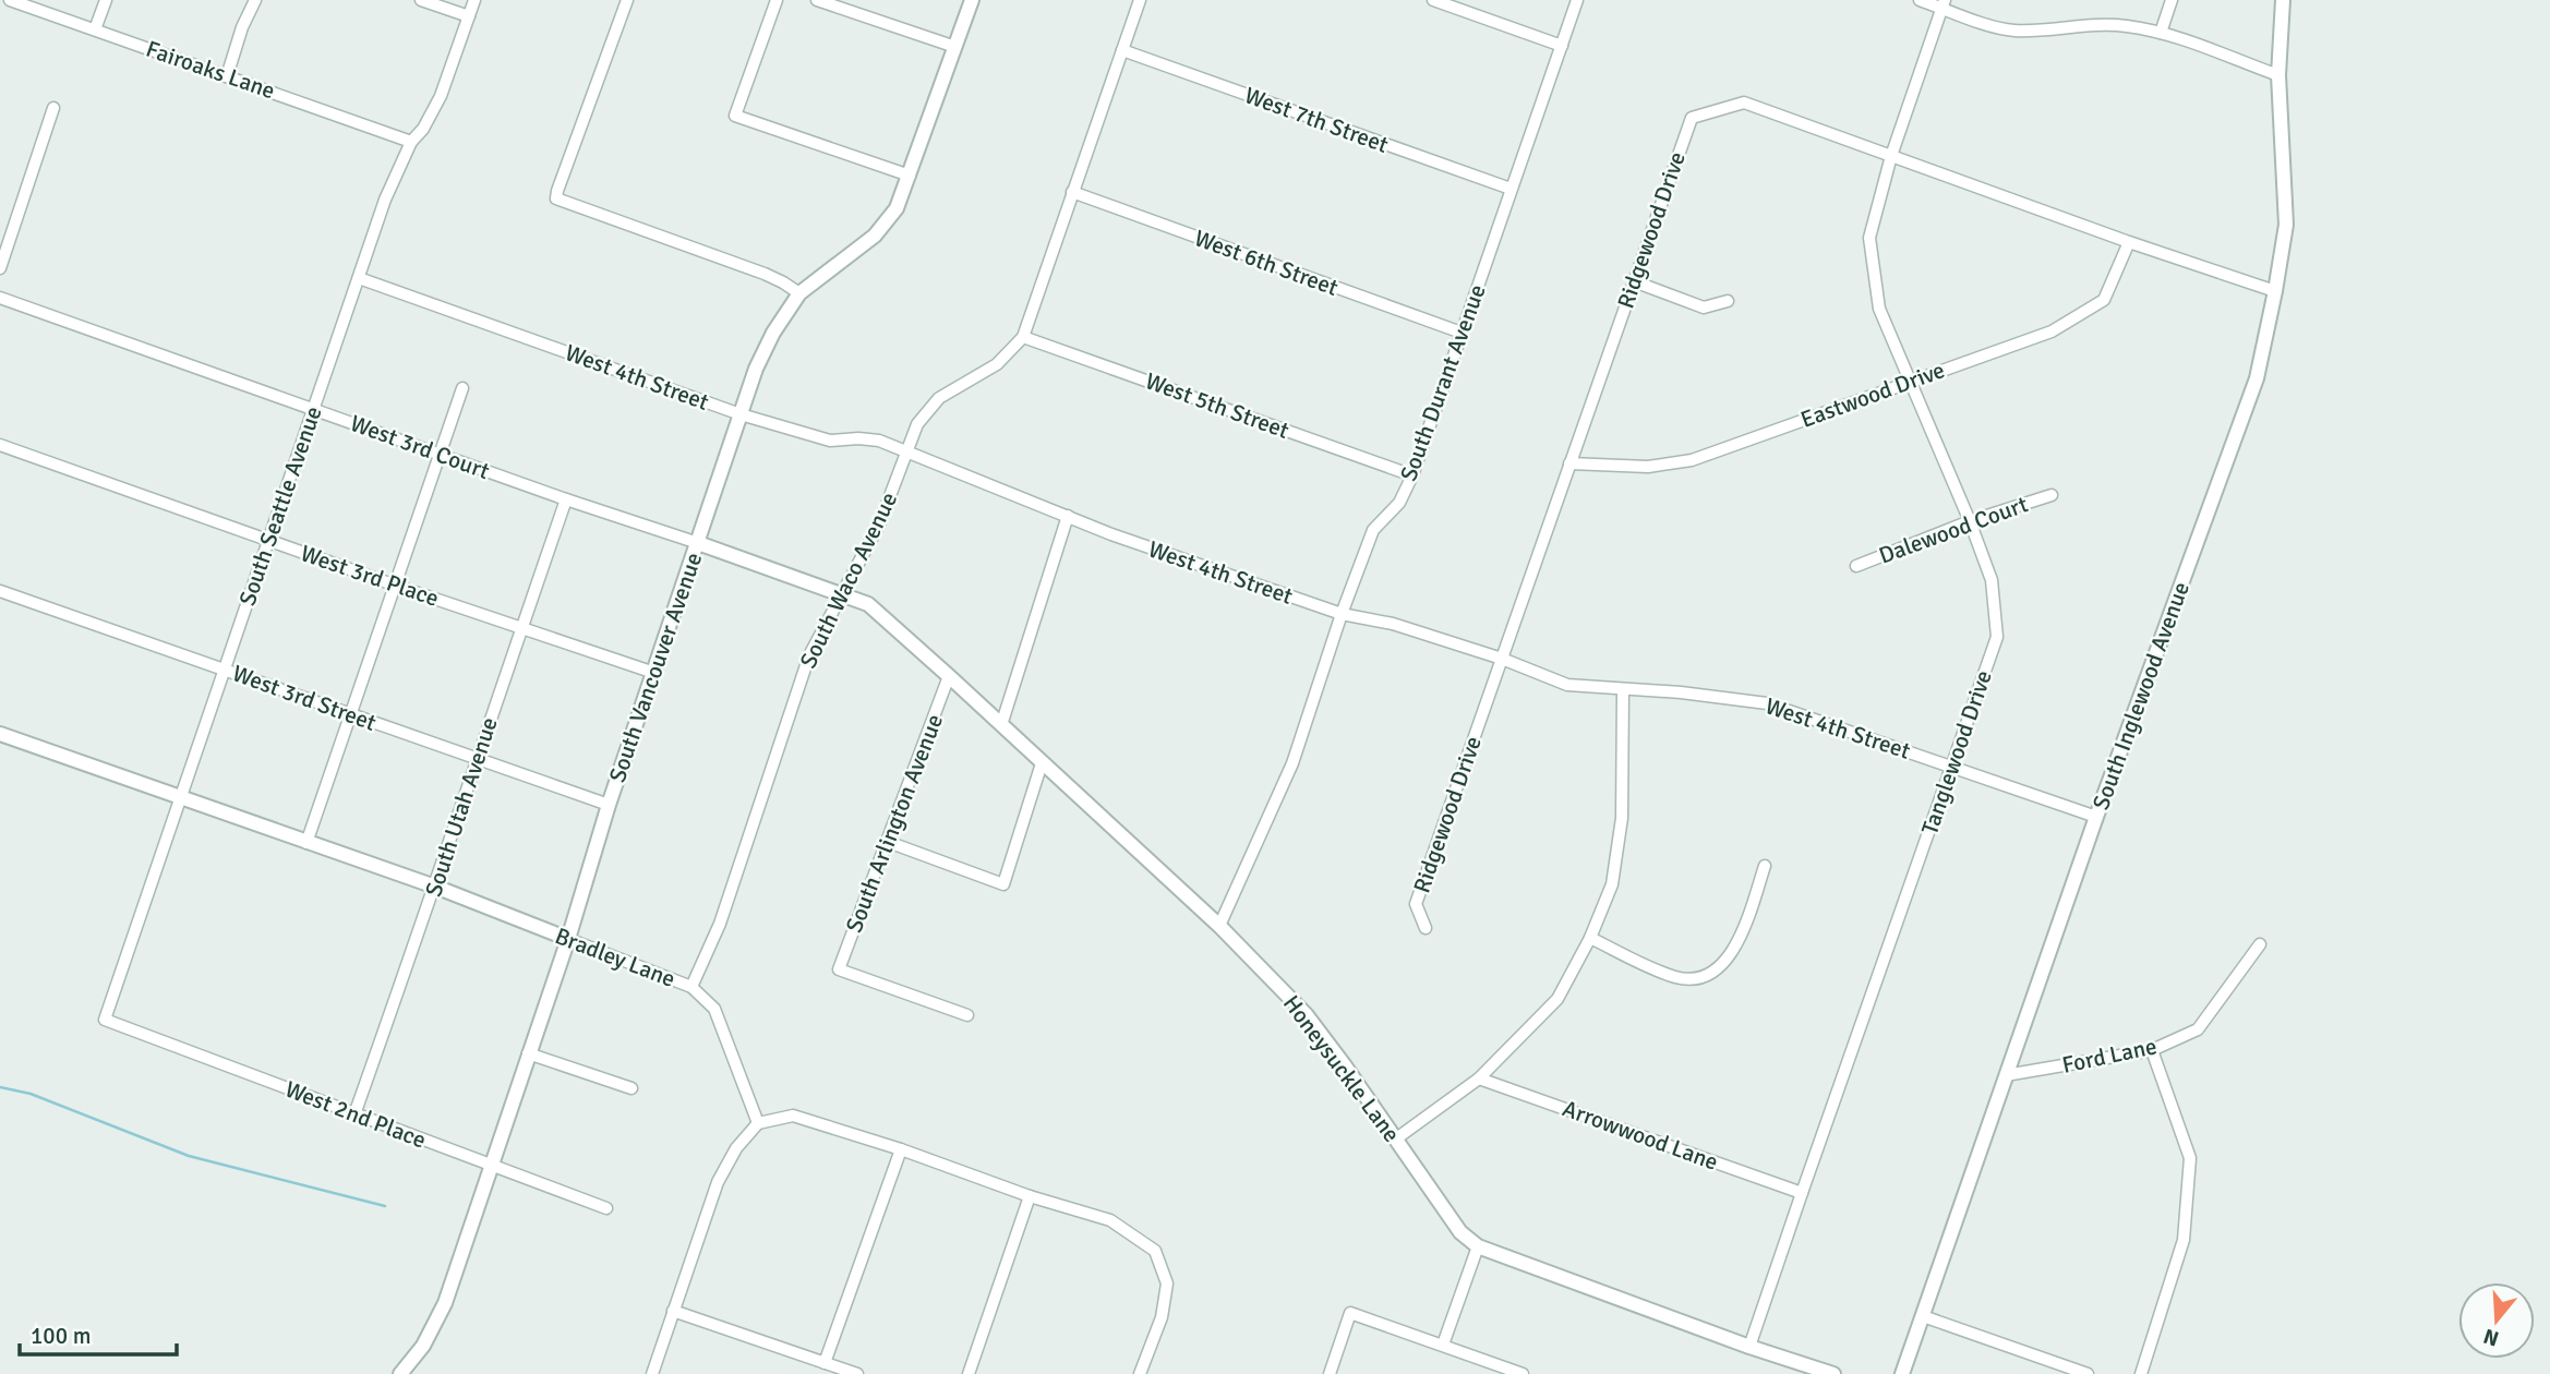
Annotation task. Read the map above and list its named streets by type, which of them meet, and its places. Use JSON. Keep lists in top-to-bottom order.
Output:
{
  "streets": {
    "street": [
      "Fairoaks Lane",
      "West 7th Street",
      "Ridgewood Drive",
      "West 6th Street",
      "West 4th Street",
      "South Durant Avenue",
      "Eastwood Drive",
      "West 5th Street",
      "West 3rd Court",
      "South Seattle Avenue",
      "Dalewood Court",
      "West 3rd Place",
      "South Waco Avenue",
      "South Vancouver Avenue",
      "South Inglewood Avenue",
      "West 3rd Street",
      "Tanglewood Drive",
      "South Utah Avenue",
      "South Arlington Avenue",
      "Bradley Lane",
      "Ford Lane",
      "Honeysuckle Lane",
      "West 2nd Place",
      "Arrowwood Lane"
    ]
  },
  "crossings": [
    ["Fairoaks Lane", "South Seattle Avenue"],
    ["West 7th Street", "South Durant Avenue"],
    ["West 7th Street", "South Waco Avenue"],
    ["Ridgewood Drive", "West 4th Street"],
    ["Ridgewood Drive", "Eastwood Drive"],
    ["Ridgewood Drive", "South Inglewood Avenue"],
    ["Ridgewood Drive", "Tanglewood Drive"],
    ["West 6th Street", "South Durant Avenue"],
    ["West 6th Street", "South Waco Avenue"],
    ["West 4th Street", "South Durant Avenue"],
    ["West 4th Street", "South Seattle Avenue"],
    ["West 4th Street", "South Waco Avenue"],
    ["West 4th Street", "South Vancouver Avenue"],
    ["West 4th Street", "South Inglewood Avenue"],
    ["West 4th Street", "Tanglewood Drive"],
    ["South Durant Avenue", "West 5th Street"],
    ["South Durant Avenue", "Honeysuckle Lane"],
    ["Eastwood Drive", "Tanglewood Drive"],
    ["West 5th Street", "South Waco Avenue"],
    ["West 3rd Court", "South Seattle Avenue"],
    ["West 3rd Court", "South Waco Avenue"],
    ["West 3rd Court", "South Vancouver Avenue"],
    ["West 3rd Court", "South Utah Avenue"],
    ["West 3rd Court", "Honeysuckle Lane"],
    ["South Seattle Avenue", "West 3rd Place"],
    ["South Seattle Avenue", "West 3rd Street"],
    ["South Seattle Avenue", "Bradley Lane"],
    ["South Seattle Avenue", "West 2nd Place"],
    ["Dalewood Court", "Tanglewood Drive"],
    ["West 3rd Place", "South Vancouver Avenue"],
    ["West 3rd Place", "South Utah Avenue"],
    ["South Waco Avenue", "Bradley Lane"],
    ["South Waco Avenue", "Honeysuckle Lane"],
    ["South Vancouver Avenue", "West 3rd Street"],
    ["South Vancouver Avenue", "Bradley Lane"],
    ["South Vancouver Avenue", "West 2nd Place"],
    ["South Inglewood Avenue", "Ford Lane"],
    ["West 3rd Street", "South Utah Avenue"],
    ["Tanglewood Drive", "Honeysuckle Lane"],
    ["Tanglewood Drive", "Arrowwood Lane"],
    ["South Utah Avenue", "Bradley Lane"],
    ["South Utah Avenue", "West 2nd Place"],
    ["South Arlington Avenue", "Honeysuckle Lane"]
  ],
  "scale_bar": "100 m",
  "north": "bottom"
}
